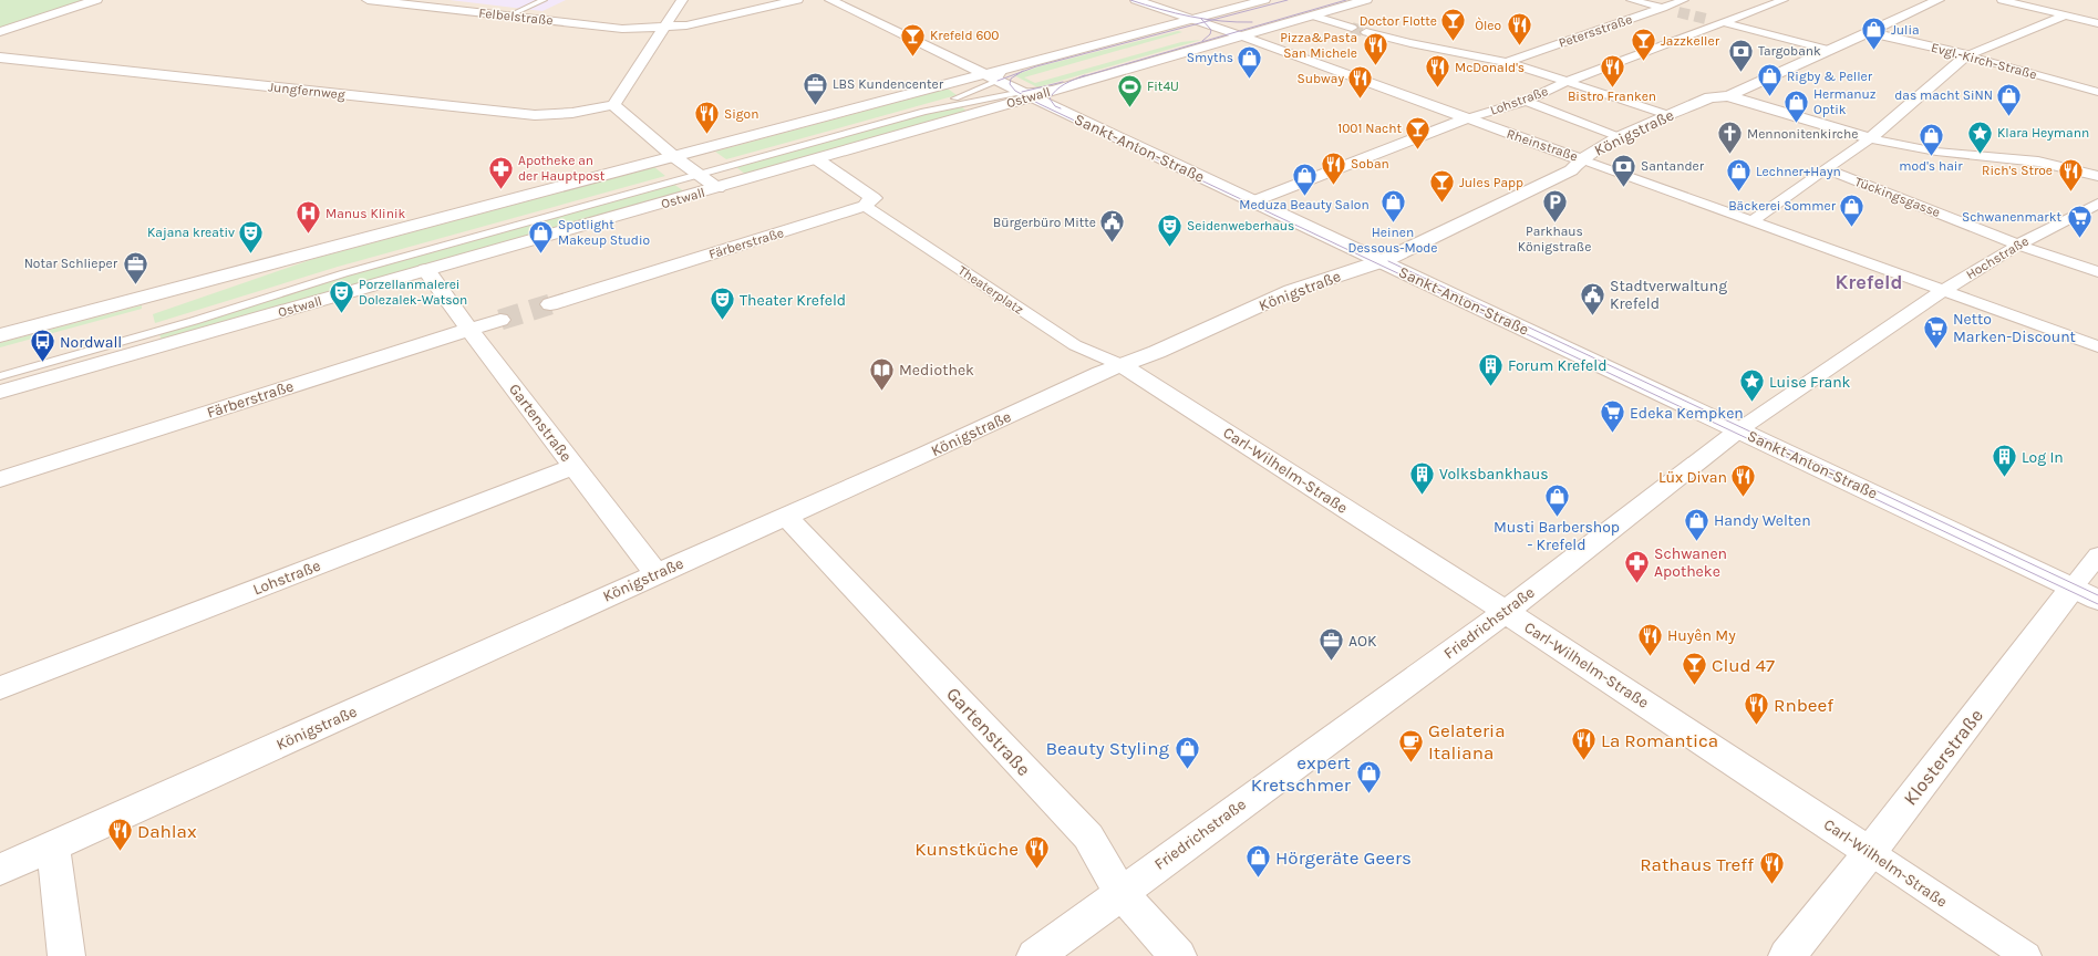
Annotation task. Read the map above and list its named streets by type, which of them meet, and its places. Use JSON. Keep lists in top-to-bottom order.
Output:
{
  "streets": {
    "street": [
      "Felbelstraße",
      "Petersstraße",
      "Evgl.-Kirch-Straße",
      "Jungfernweg",
      "Ostwall",
      "Lohstraße",
      "Königstraße",
      "Rheinstraße",
      "Sankt-Anton-Straße",
      "Tückingsgasse",
      "Färberstraße",
      "Hochstraße",
      "Theaterplatz",
      "Gartenstraße",
      "Carl-Wilhelm-Straße",
      "Friedrichstraße",
      "Klosterstraße"
    ]
  },
  "crossings": [
    ["Evgl.-Kirch-Straße", "Königstraße"],
    ["Ostwall", "Rheinstraße"],
    ["Ostwall", "Sankt-Anton-Straße"],
    ["Ostwall", "Gartenstraße"],
    ["Lohstraße", "Rheinstraße"],
    ["Lohstraße", "Sankt-Anton-Straße"],
    ["Lohstraße", "Gartenstraße"],
    ["Königstraße", "Rheinstraße"],
    ["Königstraße", "Sankt-Anton-Straße"],
    ["Königstraße", "Theaterplatz"],
    ["Königstraße", "Gartenstraße"],
    ["Königstraße", "Carl-Wilhelm-Straße"],
    ["Rheinstraße", "Hochstraße"],
    ["Rheinstraße", "Friedrichstraße"],
    ["Sankt-Anton-Straße", "Friedrichstraße"],
    ["Sankt-Anton-Straße", "Klosterstraße"],
    ["Tückingsgasse", "Hochstraße"],
    ["Färberstraße", "Theaterplatz"],
    ["Färberstraße", "Gartenstraße"],
    ["Hochstraße", "Friedrichstraße"],
    ["Theaterplatz", "Carl-Wilhelm-Straße"],
    ["Gartenstraße", "Friedrichstraße"],
    ["Carl-Wilhelm-Straße", "Friedrichstraße"],
    ["Carl-Wilhelm-Straße", "Klosterstraße"]
  ],
  "districts": ["Krefeld"],
  "places": {
    "bar": [
      "Doctor Flotte",
      "Krefeld 600",
      "Jazzkeller",
      "1001 Nacht",
      "Jules Papp",
      "Clud 47"
    ],
    "restaurant": [
      "Òleo",
      "Pizza&Pasta San Michele",
      "Bistro Franken",
      "McDonald's",
      "Subway",
      "Sigon",
      "Soban",
      "Rich's Stroe",
      "Lüx Divan",
      "Huyên My",
      "Rnbeef",
      "La Romantica",
      "Dahlax",
      "Kunstküche",
      "Rathaus Treff"
    ],
    "shop": [
      "Julia",
      "Smyths",
      "Rigby & Peller",
      "das macht SiNN",
      "Hermanuz Optik",
      "mod's hair",
      "Lechner+Hayn",
      "Meduza Beauty Salon",
      "Heinen Dessous-Mode",
      "Bäckerei Sommer",
      "Spotlight Makeup Studio",
      "Musti Barbershop - Krefeld",
      "Handy Welten",
      "Beauty Styling",
      "expert Kretschmer",
      "Hörgeräte Geers"
    ],
    "bank": ["Targobank", "Santander"],
    "office": ["LBS Kundencenter", "Notar Schlieper", "AOK"],
    "sports": ["Fit4U"],
    "place": ["Klara Heymann", "Luise Frank"],
    "church": ["Mennonitenkirche"],
    "pharmacy": ["Apotheke an der Hauptpost", "Schwanen Apotheke"],
    "parking": ["Parkhaus Königstraße"],
    "hospital": ["Manus Klinik"],
    "supermarket": ["Schwanenmarkt", "Netto Marken-Discount", "Edeka Kempken"],
    "public building": ["Bürgerbüro Mitte", "Stadtverwaltung Krefeld"],
    "theatre": [
      "Seidenweberhaus",
      "Kajana kreativ",
      "Porzellanmalerei Dolezalek-Watson",
      "Theater Krefeld"
    ],
    "bus stop": ["Nordwall"],
    "building": ["Forum Krefeld", "Log In", "Volksbankhaus"],
    "library": ["Mediothek"],
    "cafe": ["Gelateria Italiana"]
  }
}
